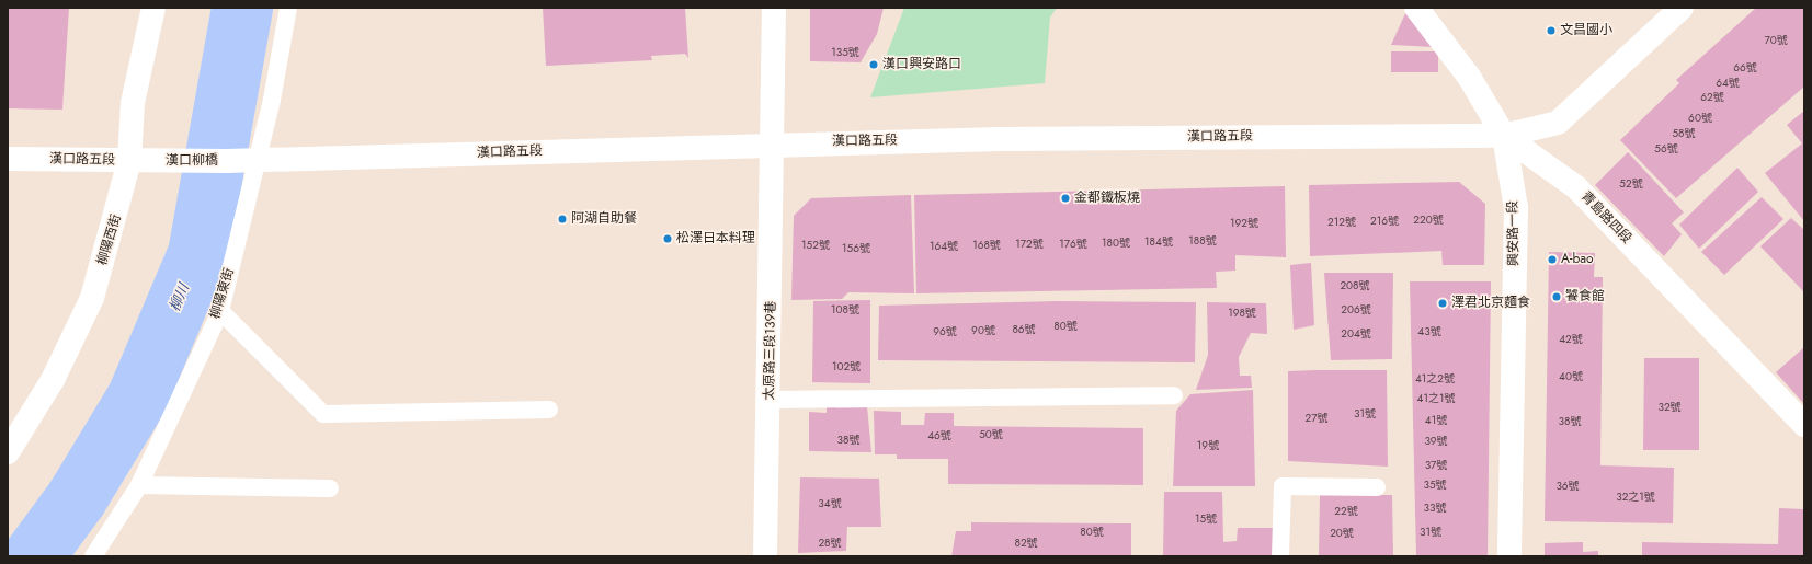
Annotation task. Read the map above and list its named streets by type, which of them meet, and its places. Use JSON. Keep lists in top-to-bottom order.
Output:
{
  "streets": {
    "street": [
      "漢口路五段",
      "漢口柳橋",
      "青島路四段",
      "興安路一段",
      "柳陽西街",
      "太原路三段139巷"
    ],
    "lane": ["柳陽東街"]
  },
  "crossings": [
    ["漢口路五段", "漢口柳橋"],
    ["漢口路五段", "青島路四段"],
    ["漢口路五段", "興安路一段"],
    ["漢口路五段", "柳陽西街"],
    ["漢口路五段", "柳陽東街"],
    ["漢口路五段", "太原路三段139巷"],
    ["青島路四段", "興安路一段"]
  ],
  "water": ["柳川"],
  "places": [
    "文昌國小",
    "漢口興安路口",
    "金都鐵板燒",
    "阿湖自助餐",
    "松澤日本料理",
    "A-bao",
    "饕食館",
    "澤君北京麵食"
  ],
  "house_numbers": [
    "70號",
    "135號",
    "66號",
    "64號",
    "62號",
    "60號",
    "58號",
    "56號",
    "52號",
    "220號",
    "216號",
    "212號",
    "192號",
    "188號",
    "184號",
    "180號",
    "172號",
    "176號",
    "152號",
    "168號",
    "164號",
    "156號",
    "208號",
    "108號",
    "206號",
    "198號",
    "80號",
    "86號",
    "90號",
    "96號",
    "43號",
    "204號",
    "42號",
    "102號",
    "40號",
    "41之2號",
    "41之1號",
    "32號",
    "31號",
    "27號",
    "41號",
    "38號",
    "50號",
    "46號",
    "38號",
    "39號",
    "19號",
    "37號",
    "35號",
    "36號",
    "32之1號",
    "34號",
    "33號",
    "22號",
    "15號",
    "80號",
    "31號",
    "20號",
    "28號",
    "82號"
  ]
}
